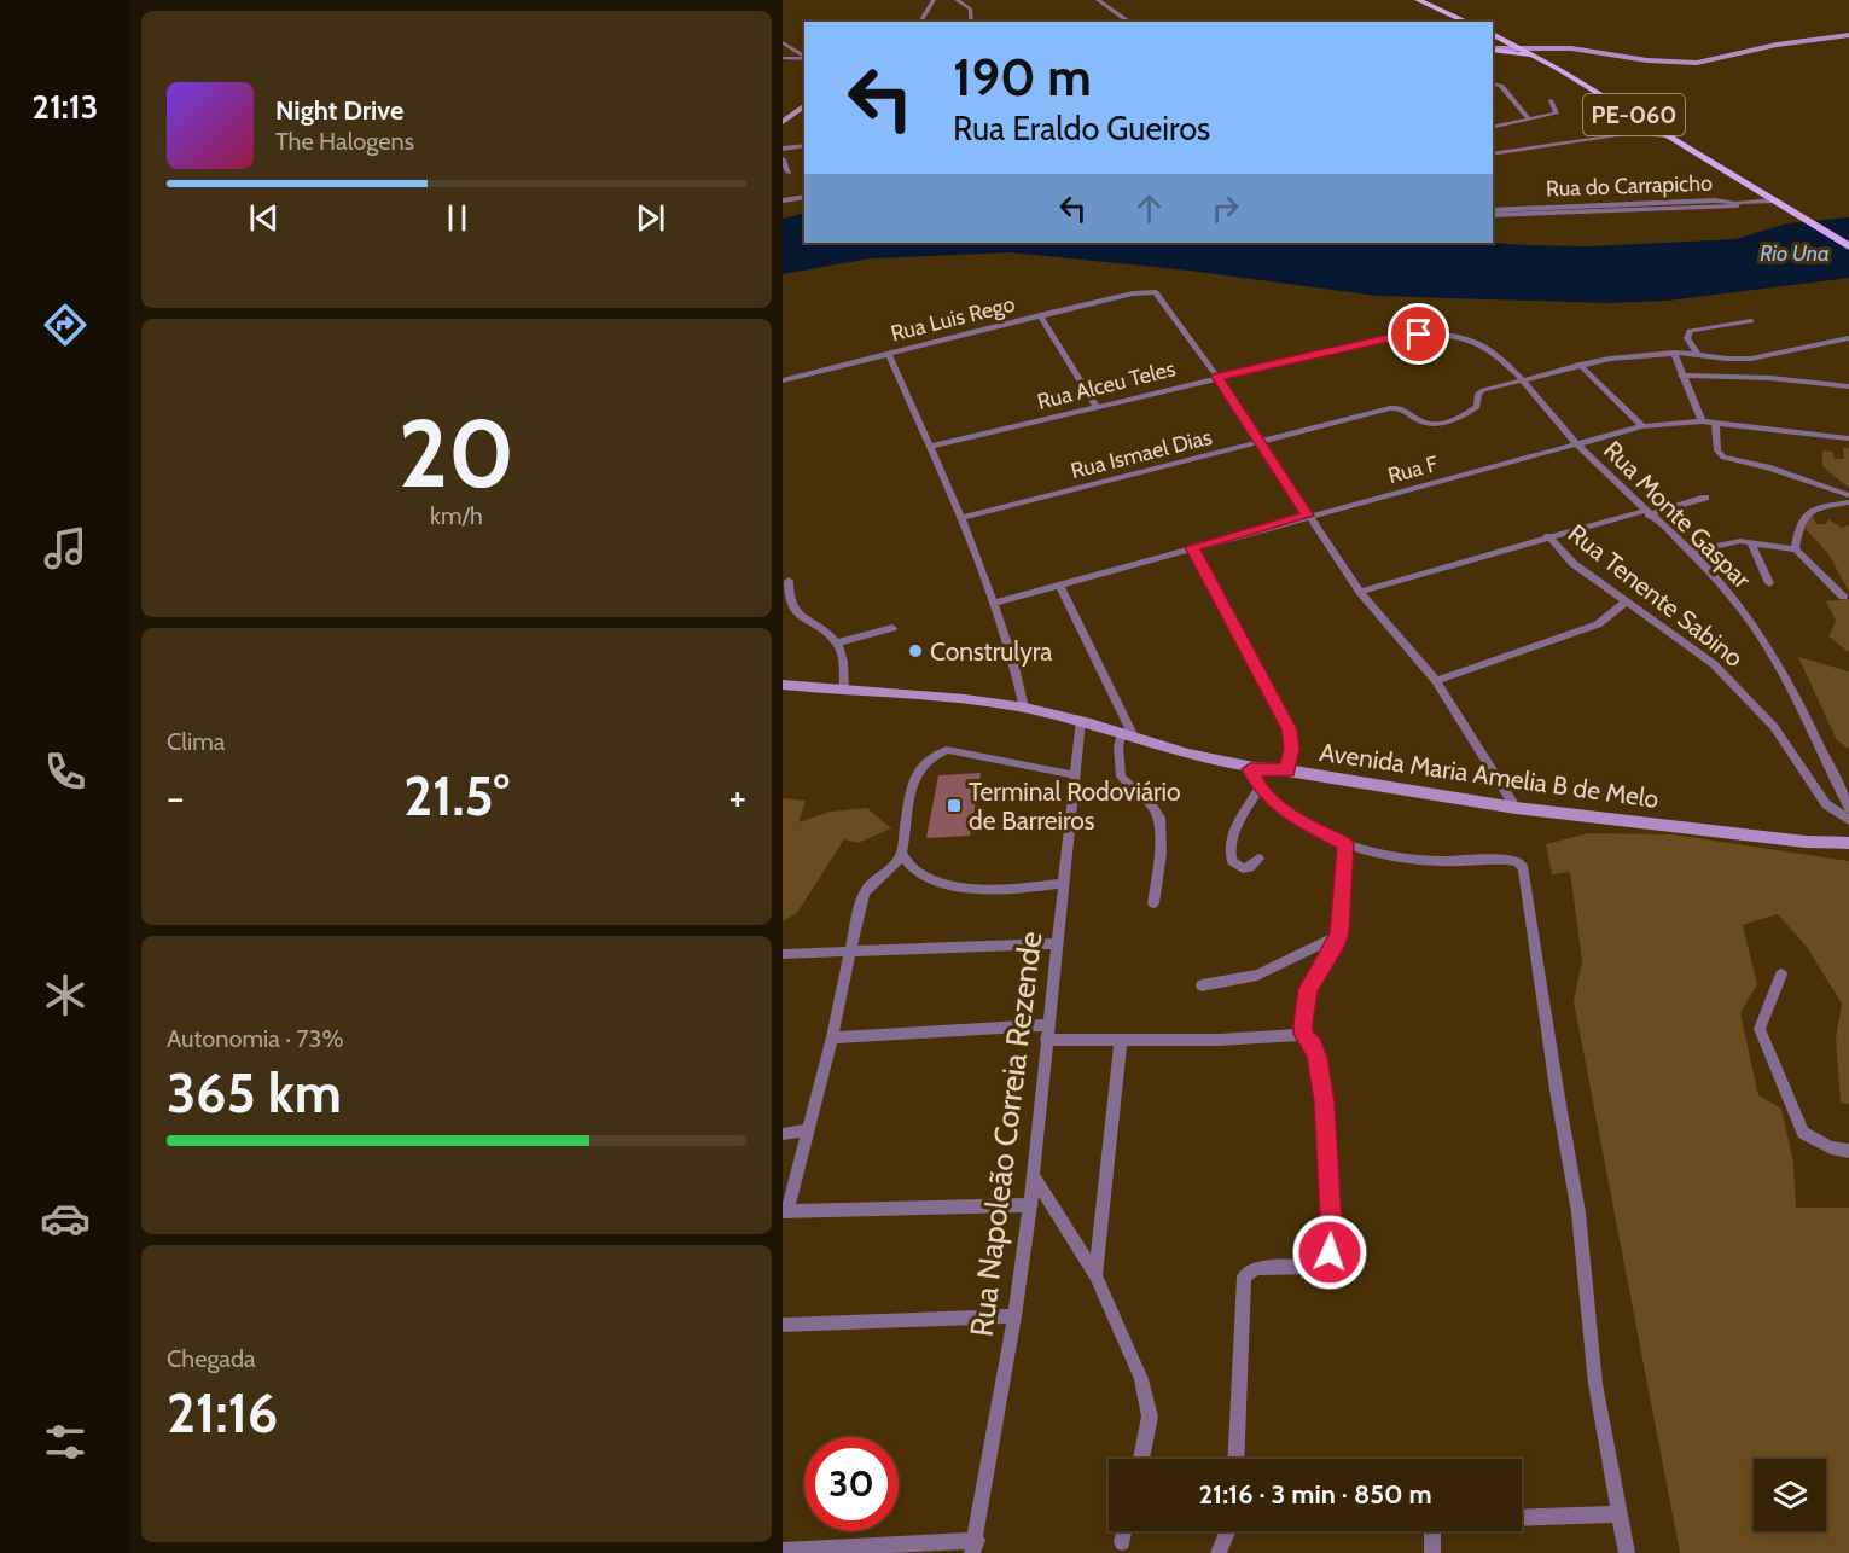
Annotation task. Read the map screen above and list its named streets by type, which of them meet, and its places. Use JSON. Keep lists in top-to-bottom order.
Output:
{
  "streets": {
    "main road": ["PE-060"],
    "street": [
      "Rua do Carrapicho",
      "Rua Luis Rego",
      "Rua Alceu Teles",
      "Rua Ismael Dias",
      "Rua F",
      "Rua Monte Gaspar",
      "Rua Tenente Sabino",
      "Avenida Maria Amelia B de Melo",
      "Rua Napoleão Correia Rezende"
    ]
  },
  "crossings": [
    ["PE-060", "Rua do Carrapicho"],
    ["Rua Luis Rego", "Rua Alceu Teles"],
    ["Rua Alceu Teles", "Rua Monte Gaspar"],
    ["Rua Ismael Dias", "Rua Monte Gaspar"],
    ["Rua F", "Rua Monte Gaspar"],
    ["Rua Monte Gaspar", "Rua Tenente Sabino"],
    ["Avenida Maria Amelia B de Melo", "Rua Napoleão Correia Rezende"]
  ],
  "water": ["Rio Una"],
  "places": {
    "other": ["Construlyra"],
    "transit": ["Terminal Rodoviário de Barreiros"]
  },
  "page": {
    "tabs": "21:13",
    "turn": ["190 m", "Rua Eraldo Gueiros"],
    "song": ["Night Drive", "The Halogens"],
    "tile": [
      ["20", "km/h"],
      "Clima",
      ["Autonomia · 73%", "365 km"],
      ["Chegada", "21:16"]
    ],
    "heat": ["−", "21.5°", "+"],
    "limit": "30",
    "trip": "21:16 · 3 min · 850 m"
  }
}
